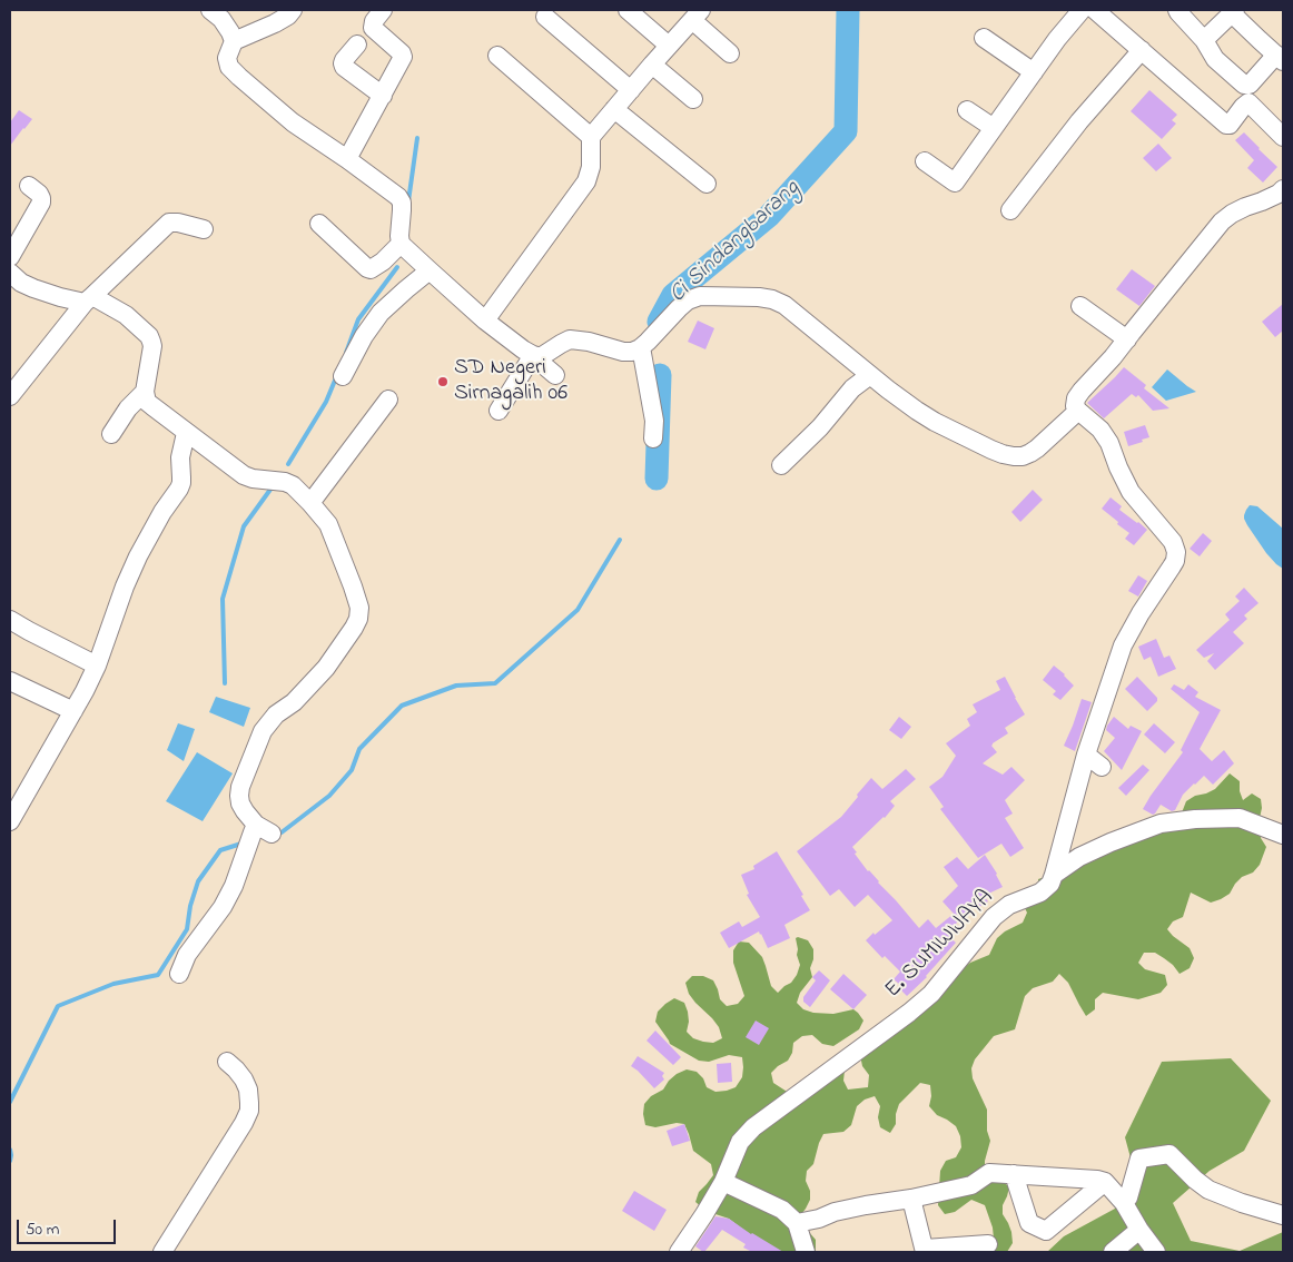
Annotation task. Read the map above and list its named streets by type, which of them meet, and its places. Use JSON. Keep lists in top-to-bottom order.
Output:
{
  "streets": {
    "street": ["E. SUMIWIJAYA"]
  },
  "water": ["Ci Sindangbarang"],
  "places": ["SD Negeri Sirnagalih 06"],
  "scale_bar": "50 m"
}
